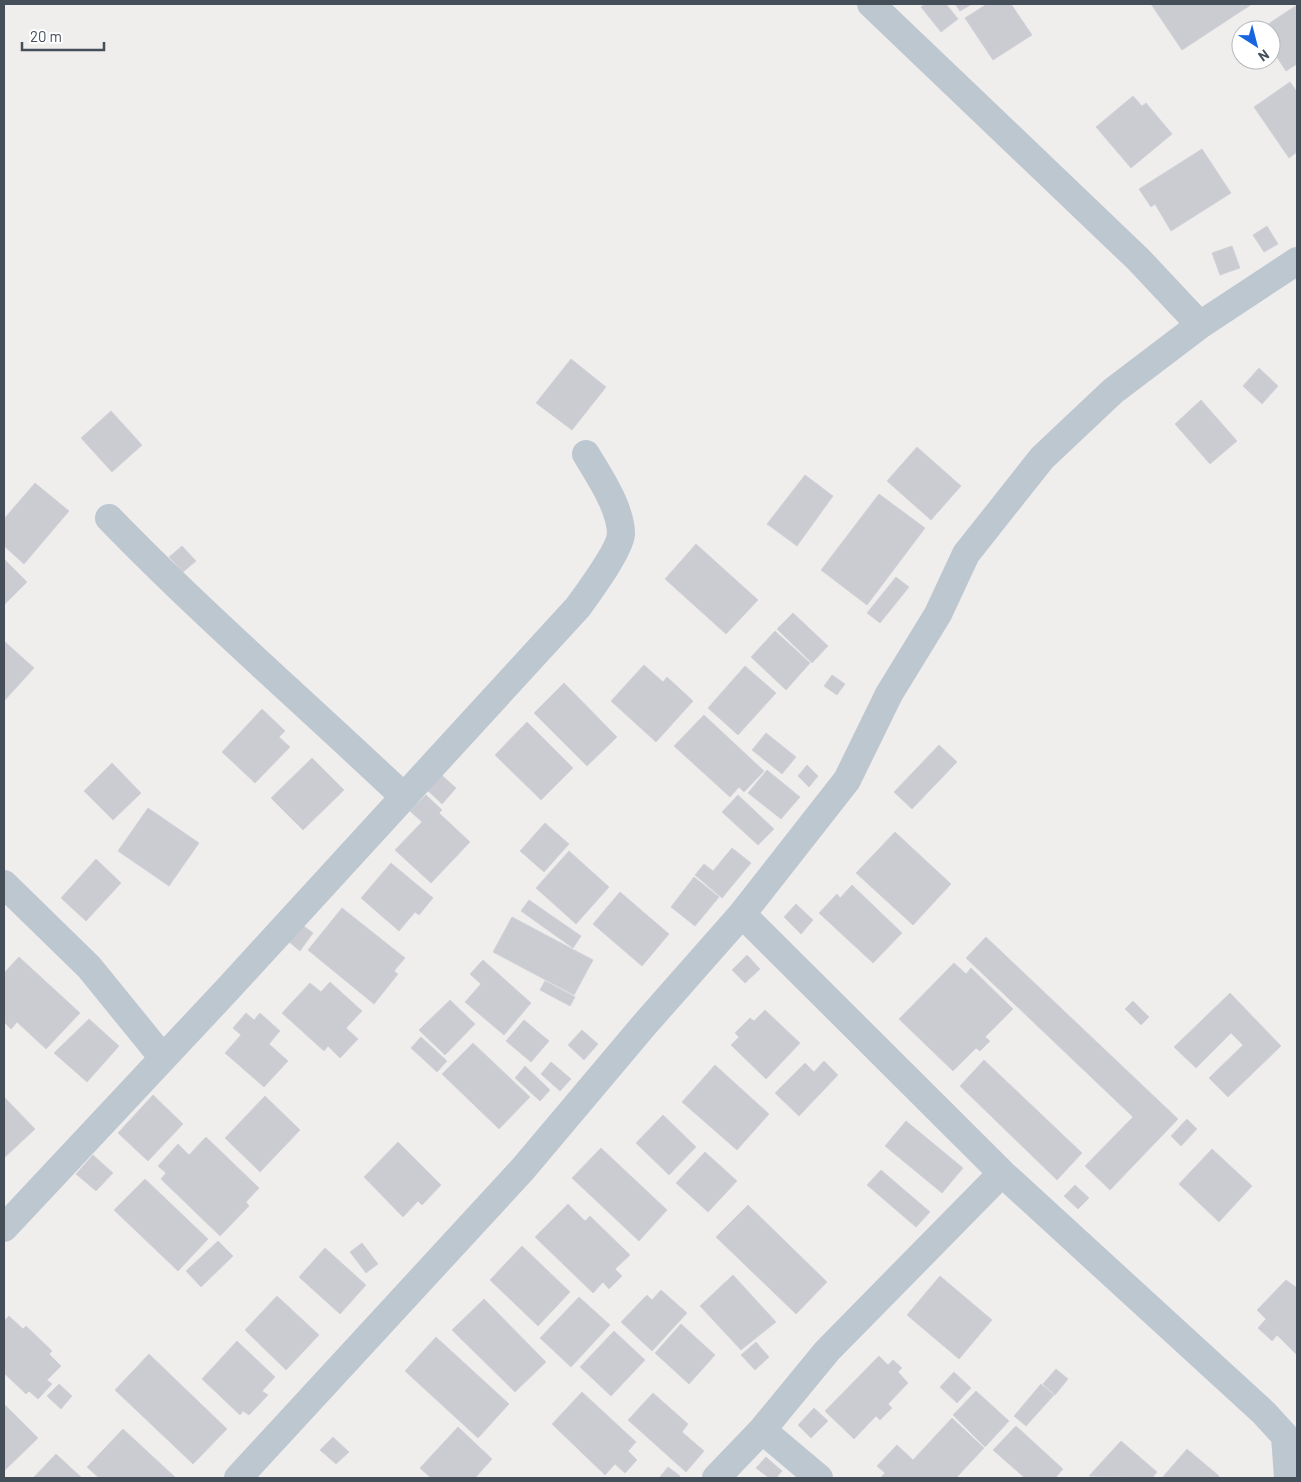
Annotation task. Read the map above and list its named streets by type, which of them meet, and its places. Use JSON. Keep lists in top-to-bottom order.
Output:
{
  "scale_bar": "20 m",
  "north": "bottom right"
}
